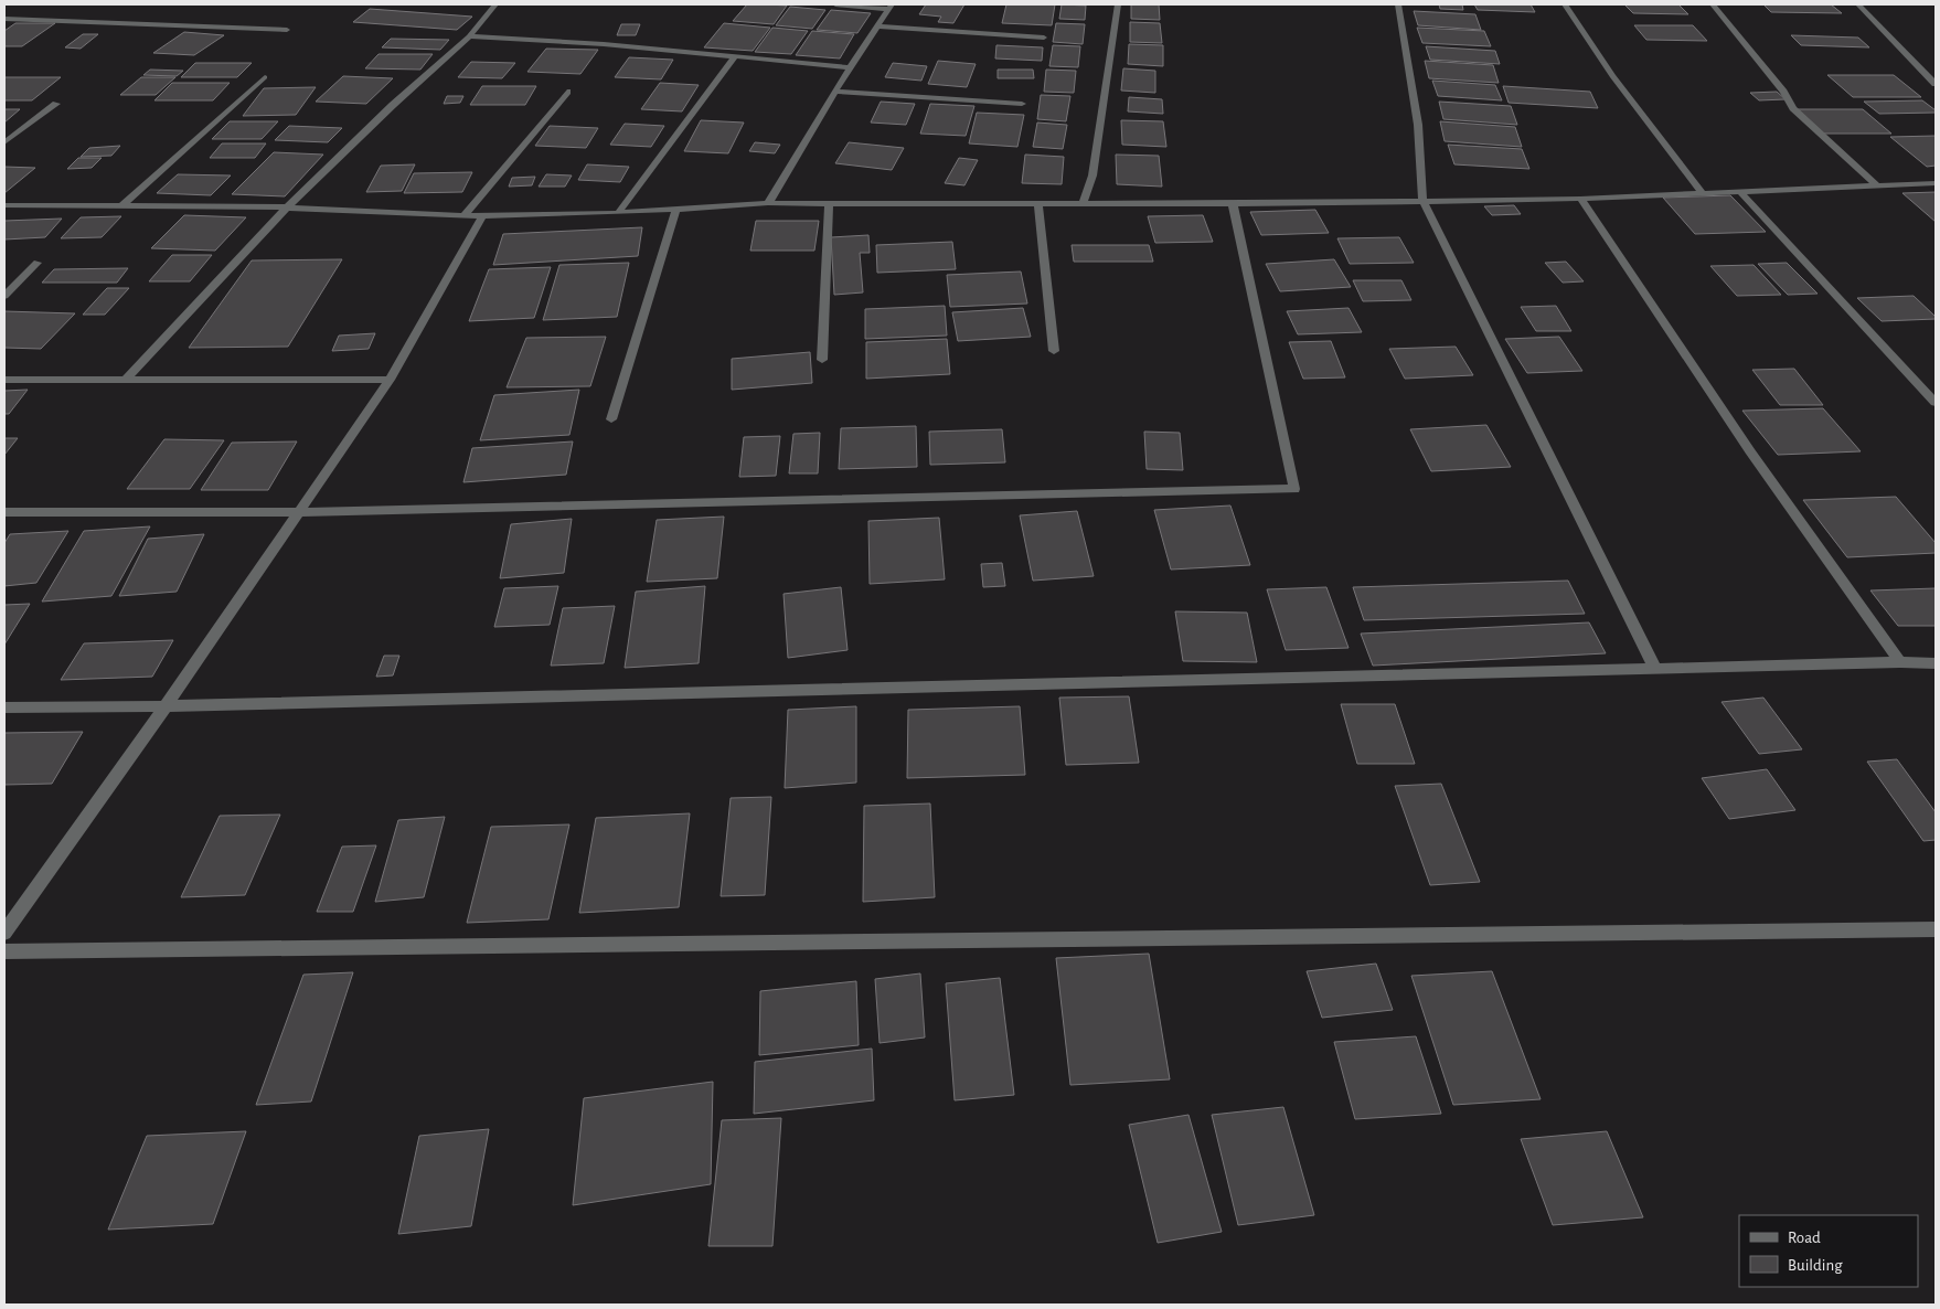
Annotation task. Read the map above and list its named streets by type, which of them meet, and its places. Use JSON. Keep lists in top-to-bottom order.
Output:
{
  "legend": ["Road", "Building"]
}
